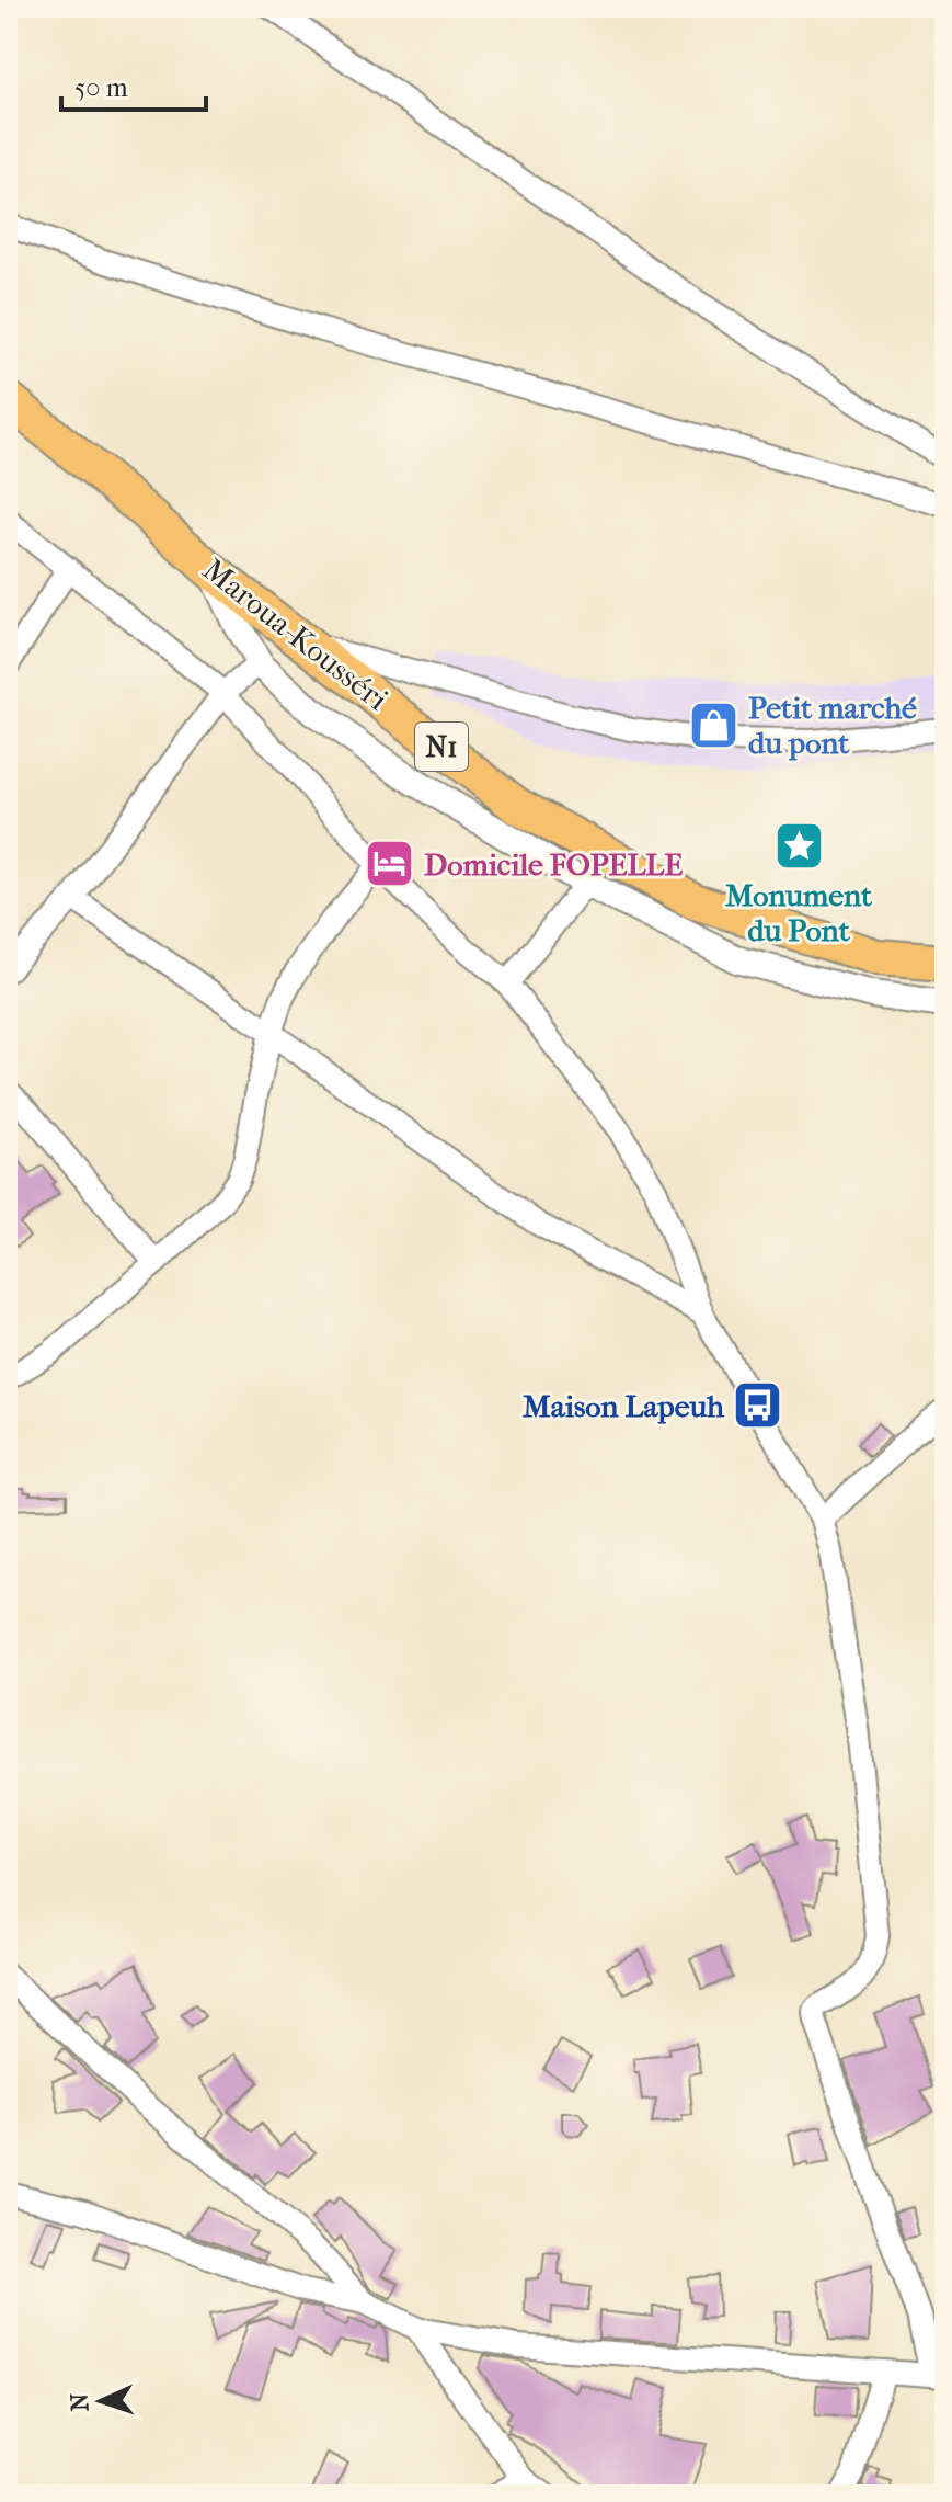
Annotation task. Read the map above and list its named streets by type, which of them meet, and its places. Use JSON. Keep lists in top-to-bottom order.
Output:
{
  "streets": {
    "highway": ["Maroua-Kousséri", "N1"]
  },
  "places": {
    "shop": ["Petit marché du pont"],
    "place": ["Monument du Pont"],
    "hotel": ["Domicile FOPELLE"],
    "bus stop": ["Maison Lapeuh"]
  },
  "scale_bar": "50 m",
  "north": "left"
}
